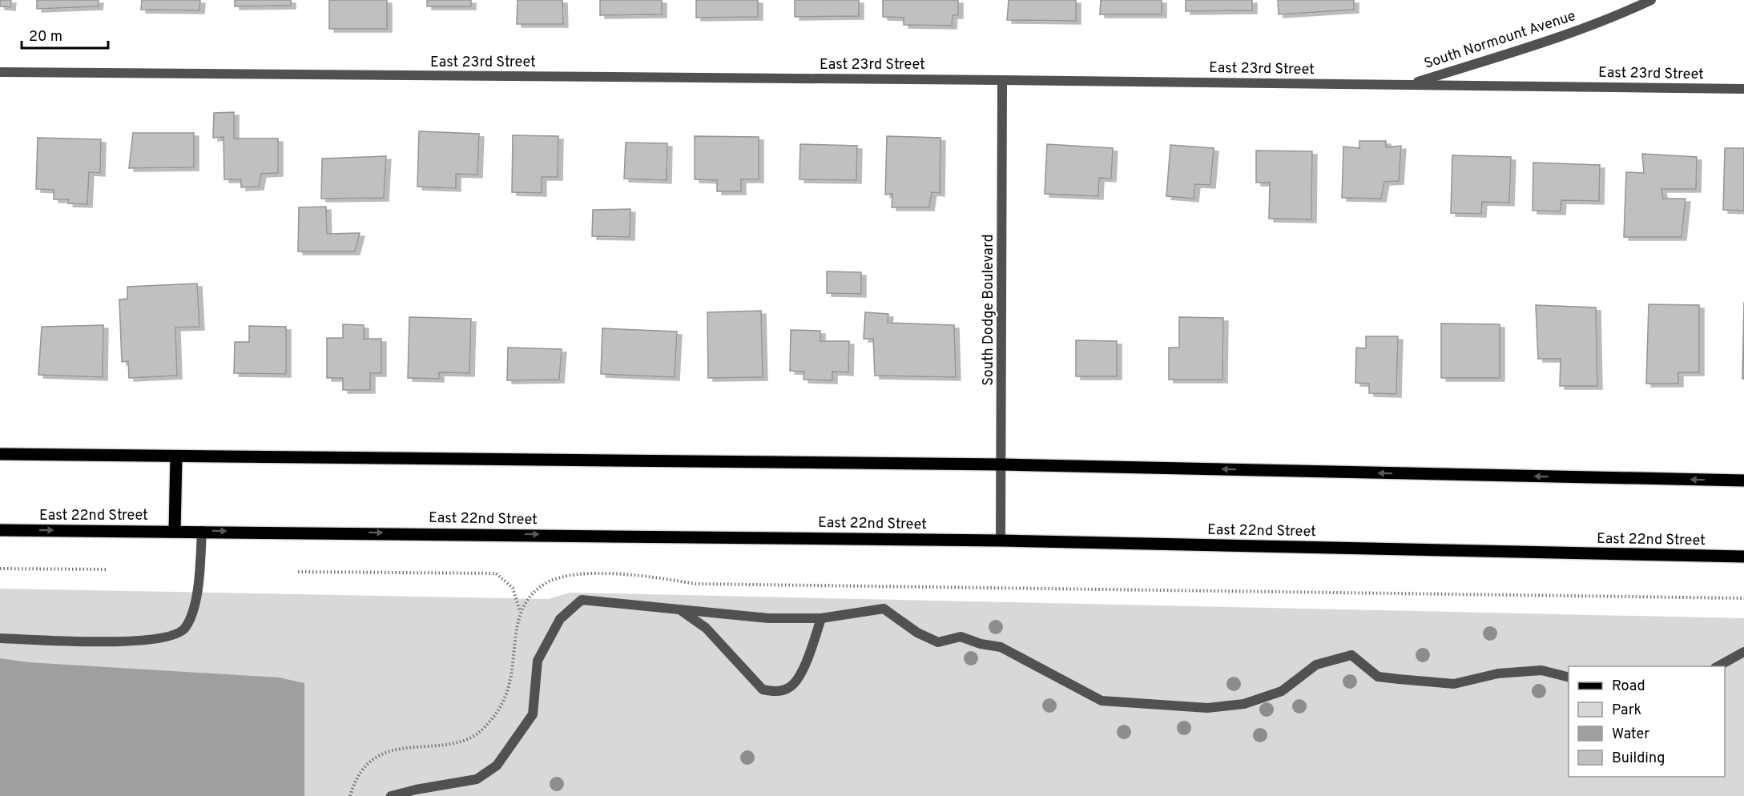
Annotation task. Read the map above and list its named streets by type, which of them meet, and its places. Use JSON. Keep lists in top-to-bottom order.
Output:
{
  "streets": {
    "main road": ["East 22nd Street"],
    "street": ["South Normount Avenue", "East 23rd Street", "South Dodge Boulevard"]
  },
  "crossings": [
    ["South Normount Avenue", "East 23rd Street"],
    ["East 23rd Street", "South Dodge Boulevard"],
    ["South Dodge Boulevard", "East 22nd Street"]
  ],
  "legend": [
    "Road",
    "Park",
    "Water",
    "Building"
  ],
  "scale_bar": "20 m"
}
